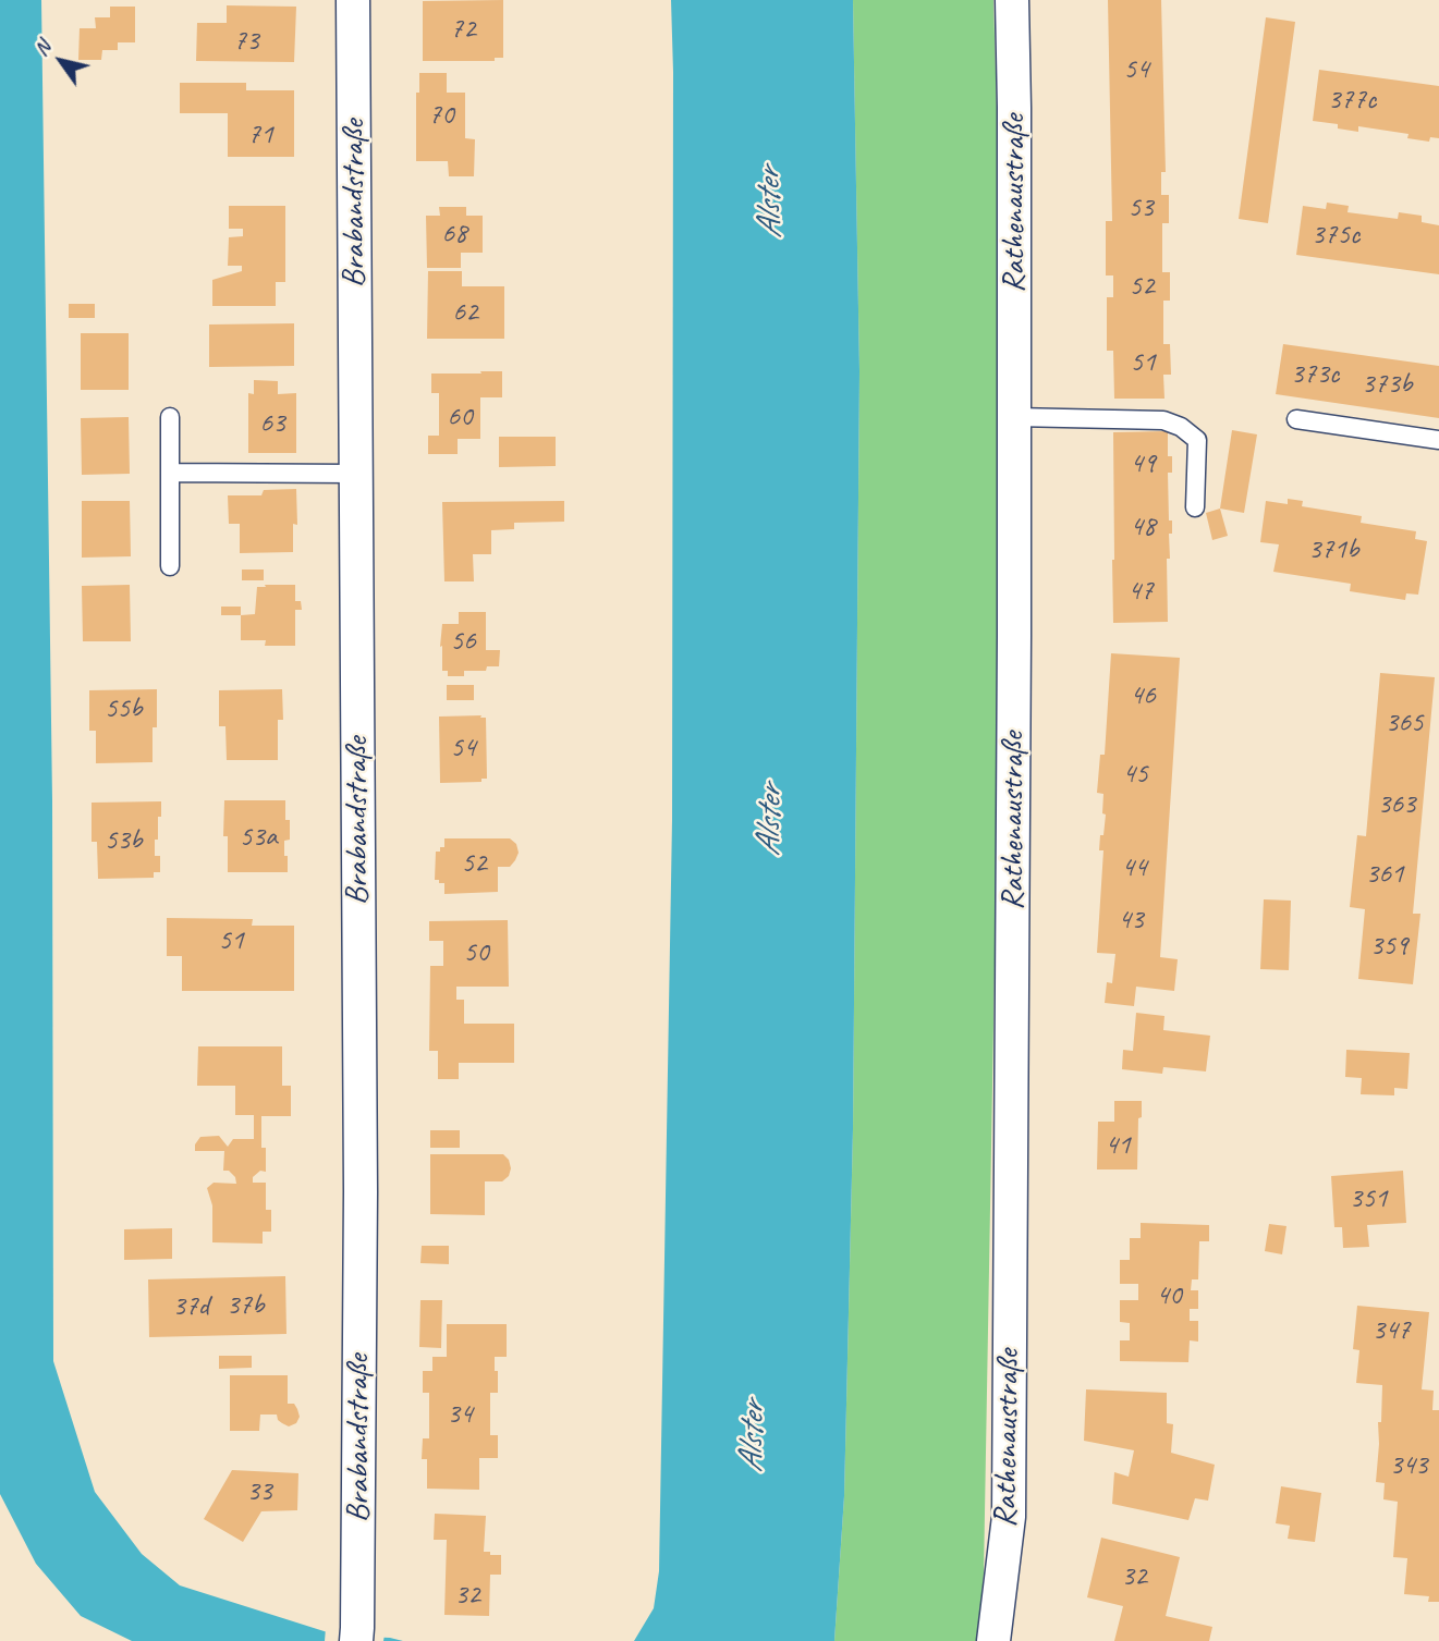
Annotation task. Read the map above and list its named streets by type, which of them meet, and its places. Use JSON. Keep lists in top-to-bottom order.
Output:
{
  "streets": {
    "street": ["Brabandstraße", "Rathenaustraße"]
  },
  "water": ["Alster"],
  "house_numbers": [
    "72",
    "73",
    "54",
    "377c",
    "70",
    "71",
    "53",
    "68",
    "375c",
    "52",
    "62",
    "51",
    "373c",
    "373b",
    "60",
    "63",
    "49",
    "48",
    "371b",
    "47",
    "56",
    "46",
    "55b",
    "365",
    "54",
    "45",
    "363",
    "53a",
    "53b",
    "52",
    "44",
    "361",
    "43",
    "51",
    "359",
    "50",
    "41",
    "351",
    "40",
    "37b",
    "37d",
    "347",
    "34",
    "343",
    "33",
    "32",
    "32"
  ],
  "north": "top left"
}
